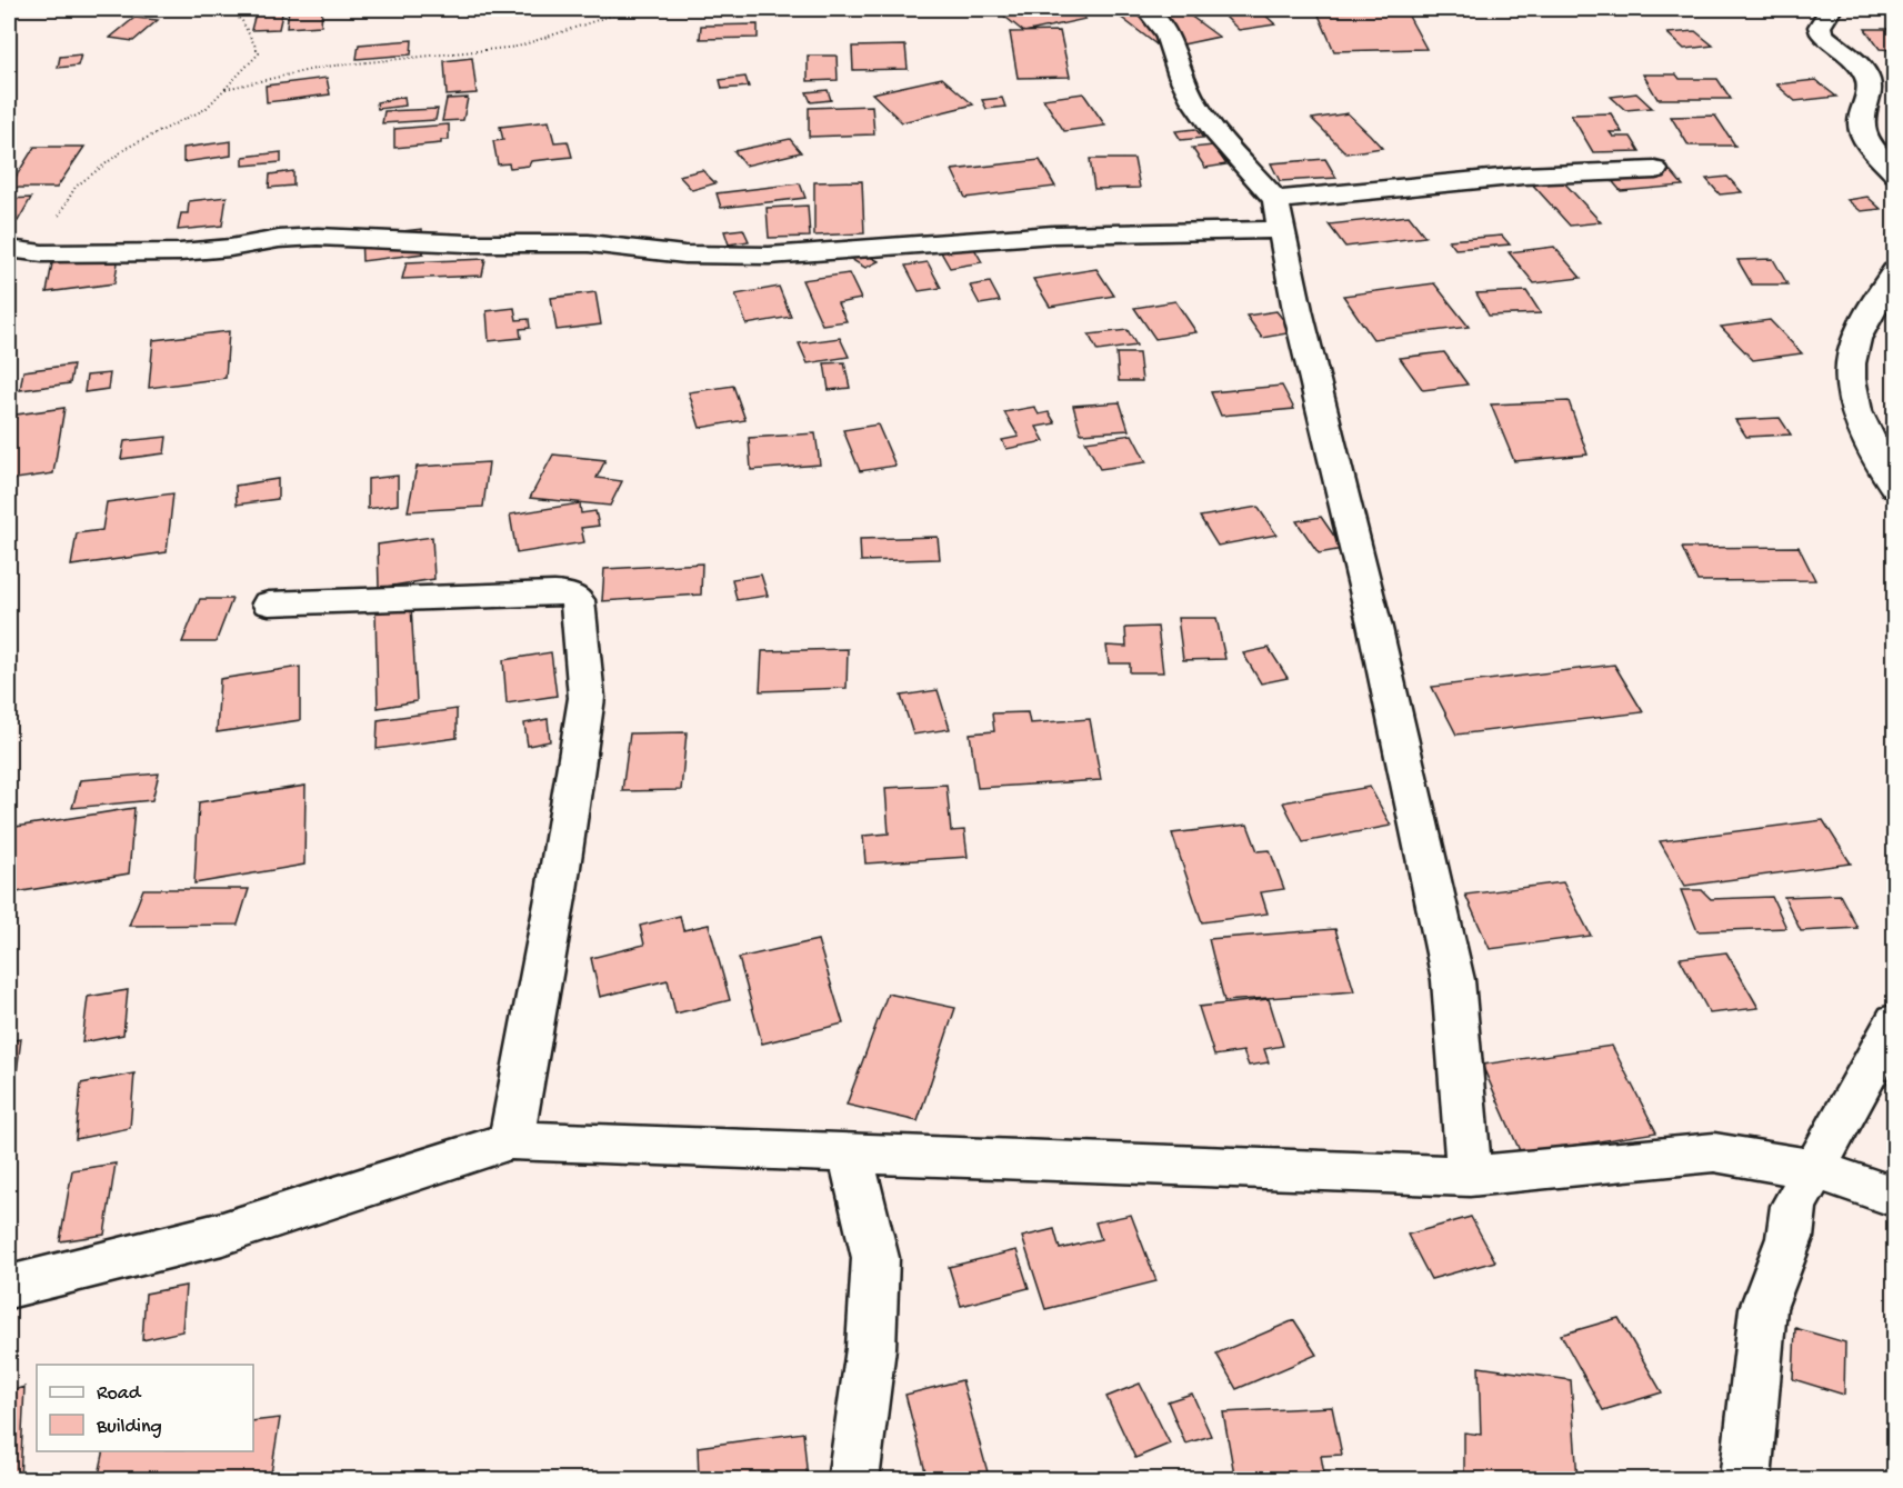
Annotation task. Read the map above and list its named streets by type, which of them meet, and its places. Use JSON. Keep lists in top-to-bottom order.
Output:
{
  "legend": ["Road", "Building"]
}
